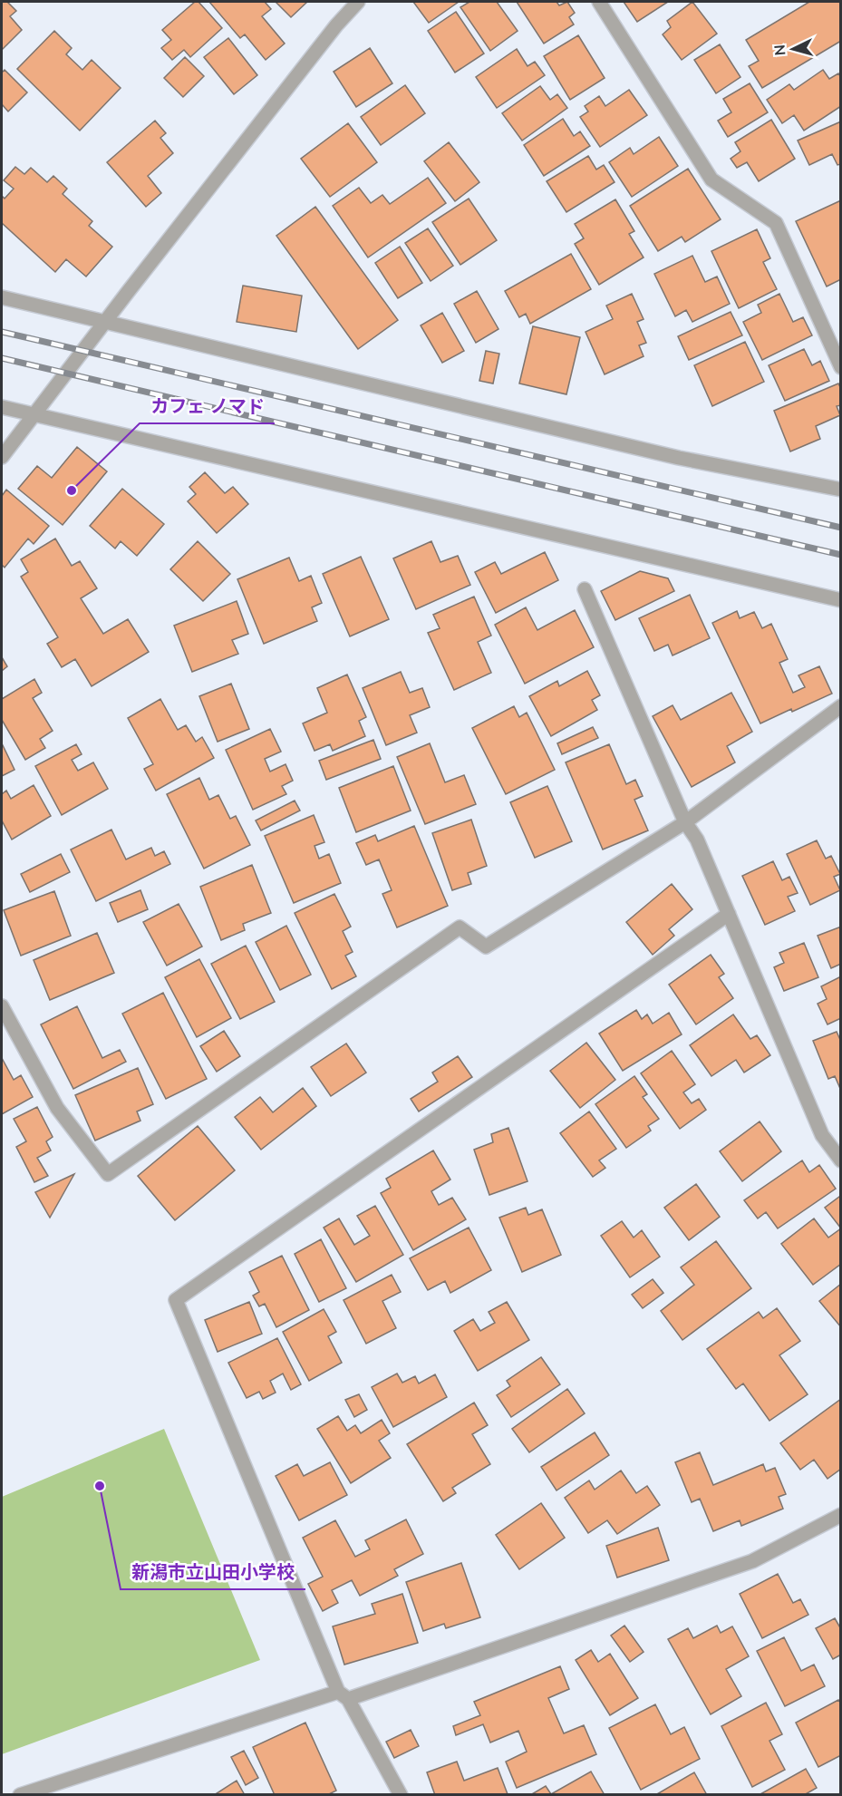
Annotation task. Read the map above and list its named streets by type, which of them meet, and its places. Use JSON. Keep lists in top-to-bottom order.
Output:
{
  "places": ["カフェ ノマド", "新潟市立山田小学校"],
  "north": "left"
}
